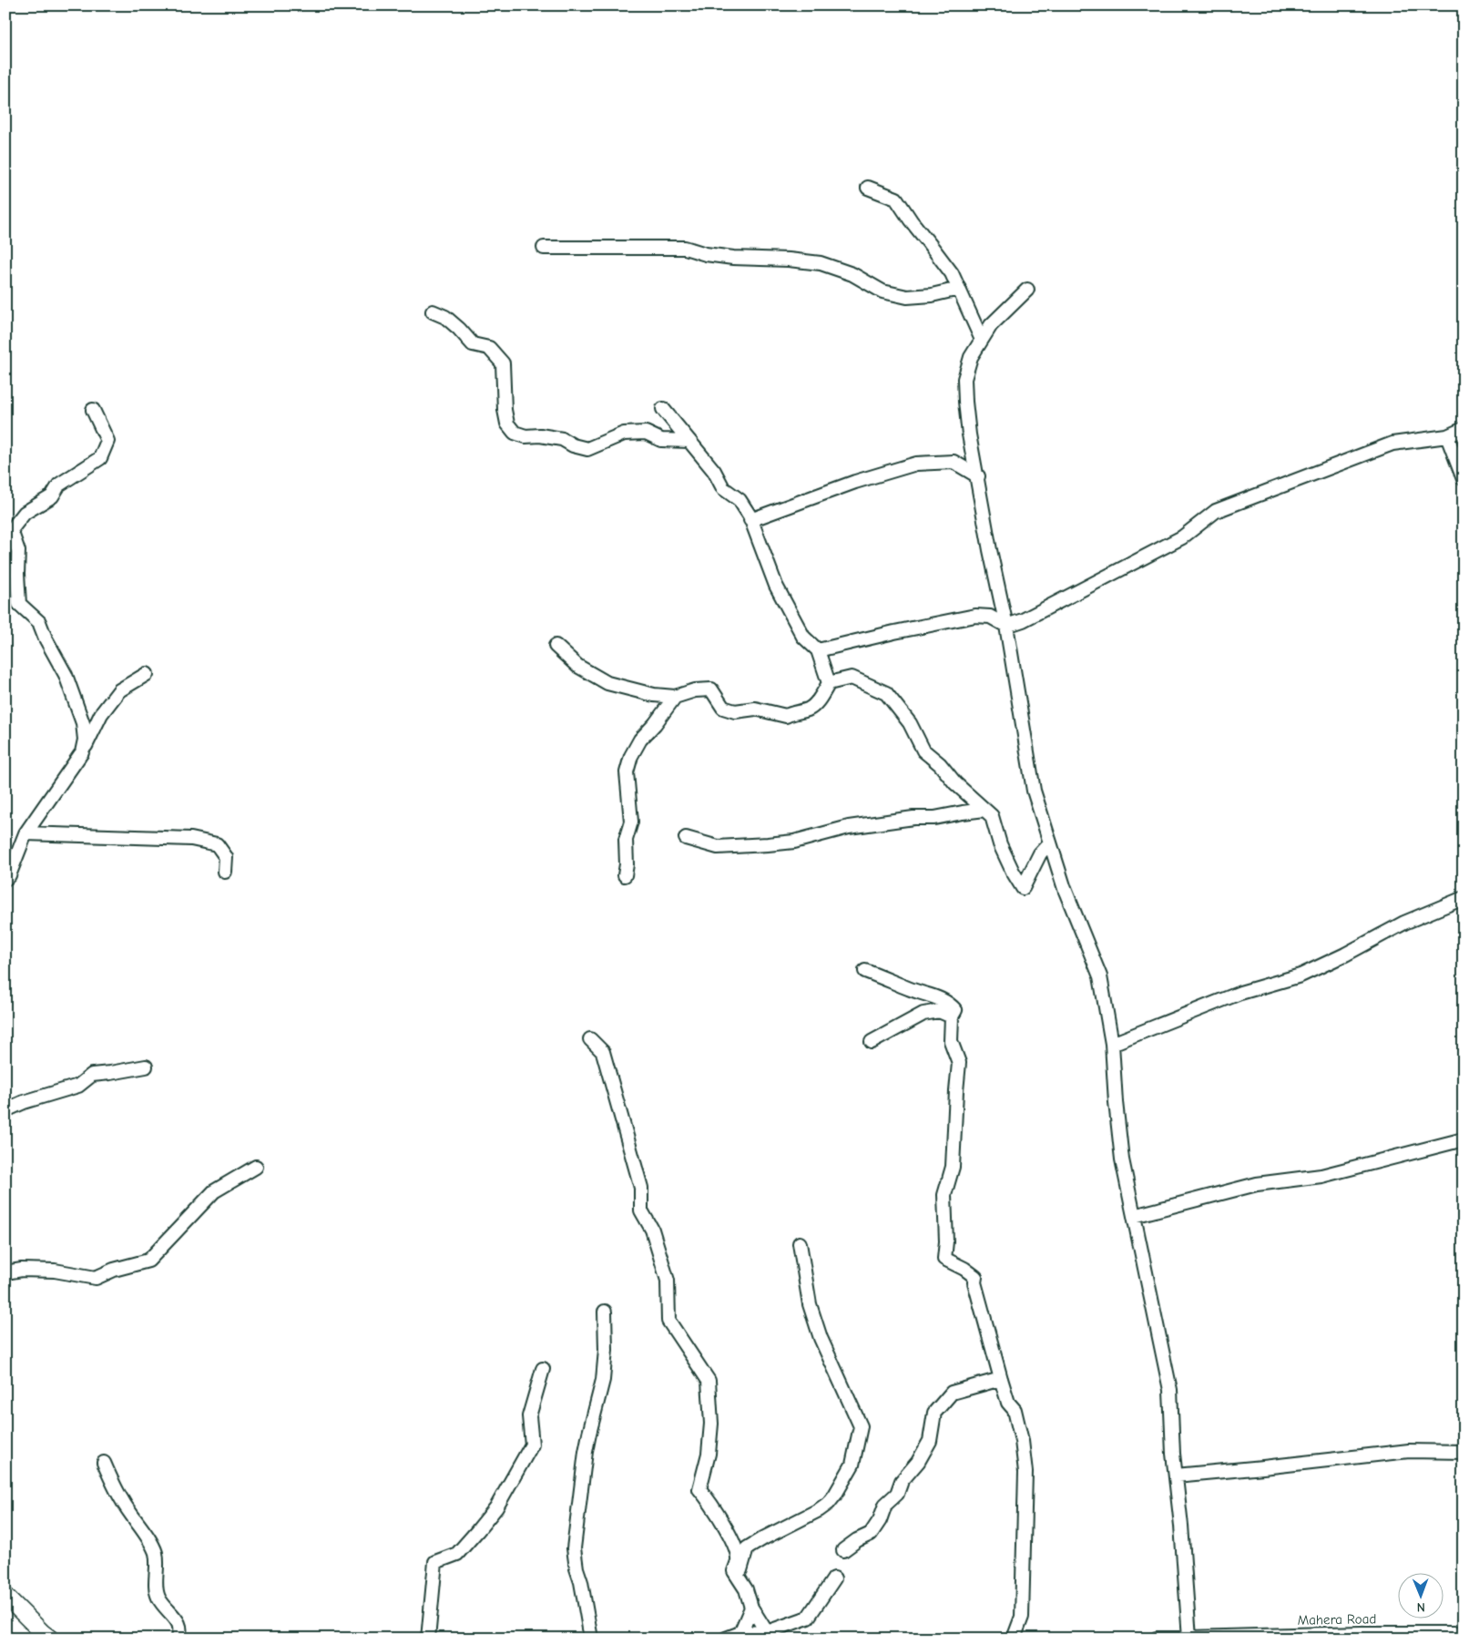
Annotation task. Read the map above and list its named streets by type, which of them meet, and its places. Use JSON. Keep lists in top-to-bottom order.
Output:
{
  "streets": {
    "street": ["Mahera Road"]
  },
  "north": "bottom"
}
